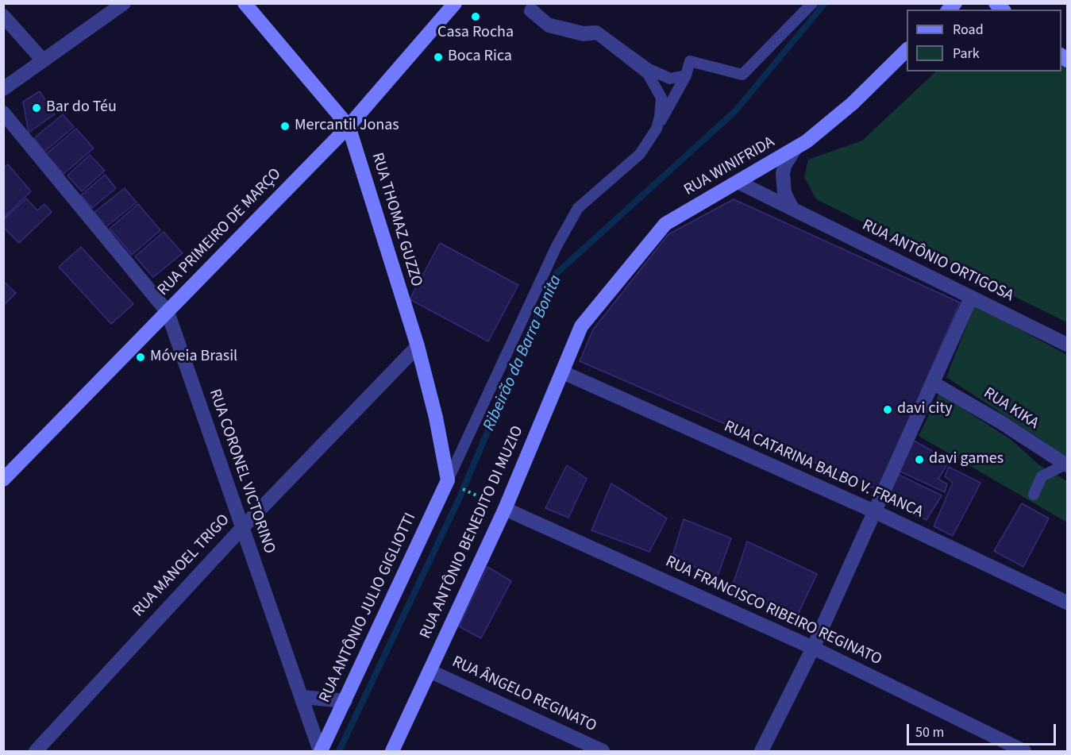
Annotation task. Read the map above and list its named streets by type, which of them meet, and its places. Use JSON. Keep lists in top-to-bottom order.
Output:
{
  "streets": {
    "street": [
      "RUA WINIFRIDA",
      "RUA THOMAZ GUZZO",
      "RUA PRIMEIRO DE MARÇO",
      "RUA ANTÔNIO ORTIGOSA",
      "RUA KIKA",
      "RUA CATARINA BALBO V. FRANCA",
      "RUA CORONEL VICTORINO",
      "RUA ANTÔNIO BENEDITO DI MUZIO",
      "RUA MANOEL TRIGO",
      "RUA ANTÔNIO JULIO GIGLIOTTI",
      "RUA FRANCISCO RIBEIRO REGINATO",
      "RUA ÂNGELO REGINATO"
    ]
  },
  "crossings": [
    ["RUA WINIFRIDA", "RUA ANTÔNIO ORTIGOSA"],
    ["RUA WINIFRIDA", "RUA ANTÔNIO BENEDITO DI MUZIO"],
    ["RUA THOMAZ GUZZO", "RUA PRIMEIRO DE MARÇO"],
    ["RUA THOMAZ GUZZO", "RUA MANOEL TRIGO"],
    ["RUA THOMAZ GUZZO", "RUA ANTÔNIO JULIO GIGLIOTTI"],
    ["RUA PRIMEIRO DE MARÇO", "RUA CORONEL VICTORINO"],
    ["RUA CATARINA BALBO V. FRANCA", "RUA ANTÔNIO BENEDITO DI MUZIO"],
    ["RUA CORONEL VICTORINO", "RUA MANOEL TRIGO"],
    ["RUA CORONEL VICTORINO", "RUA ANTÔNIO JULIO GIGLIOTTI"],
    ["RUA ANTÔNIO BENEDITO DI MUZIO", "RUA FRANCISCO RIBEIRO REGINATO"],
    ["RUA ANTÔNIO BENEDITO DI MUZIO", "RUA ÂNGELO REGINATO"]
  ],
  "water": ["Ribeirão da Barra Bonita"],
  "places": [
    "Casa Rocha",
    "Boca Rica",
    "Bar do Téu",
    "Mercantil Jonas",
    "Móveia Brasil",
    "davi city",
    "davi games"
  ],
  "legend": ["Road", "Park"],
  "scale_bar": "50 m"
}
